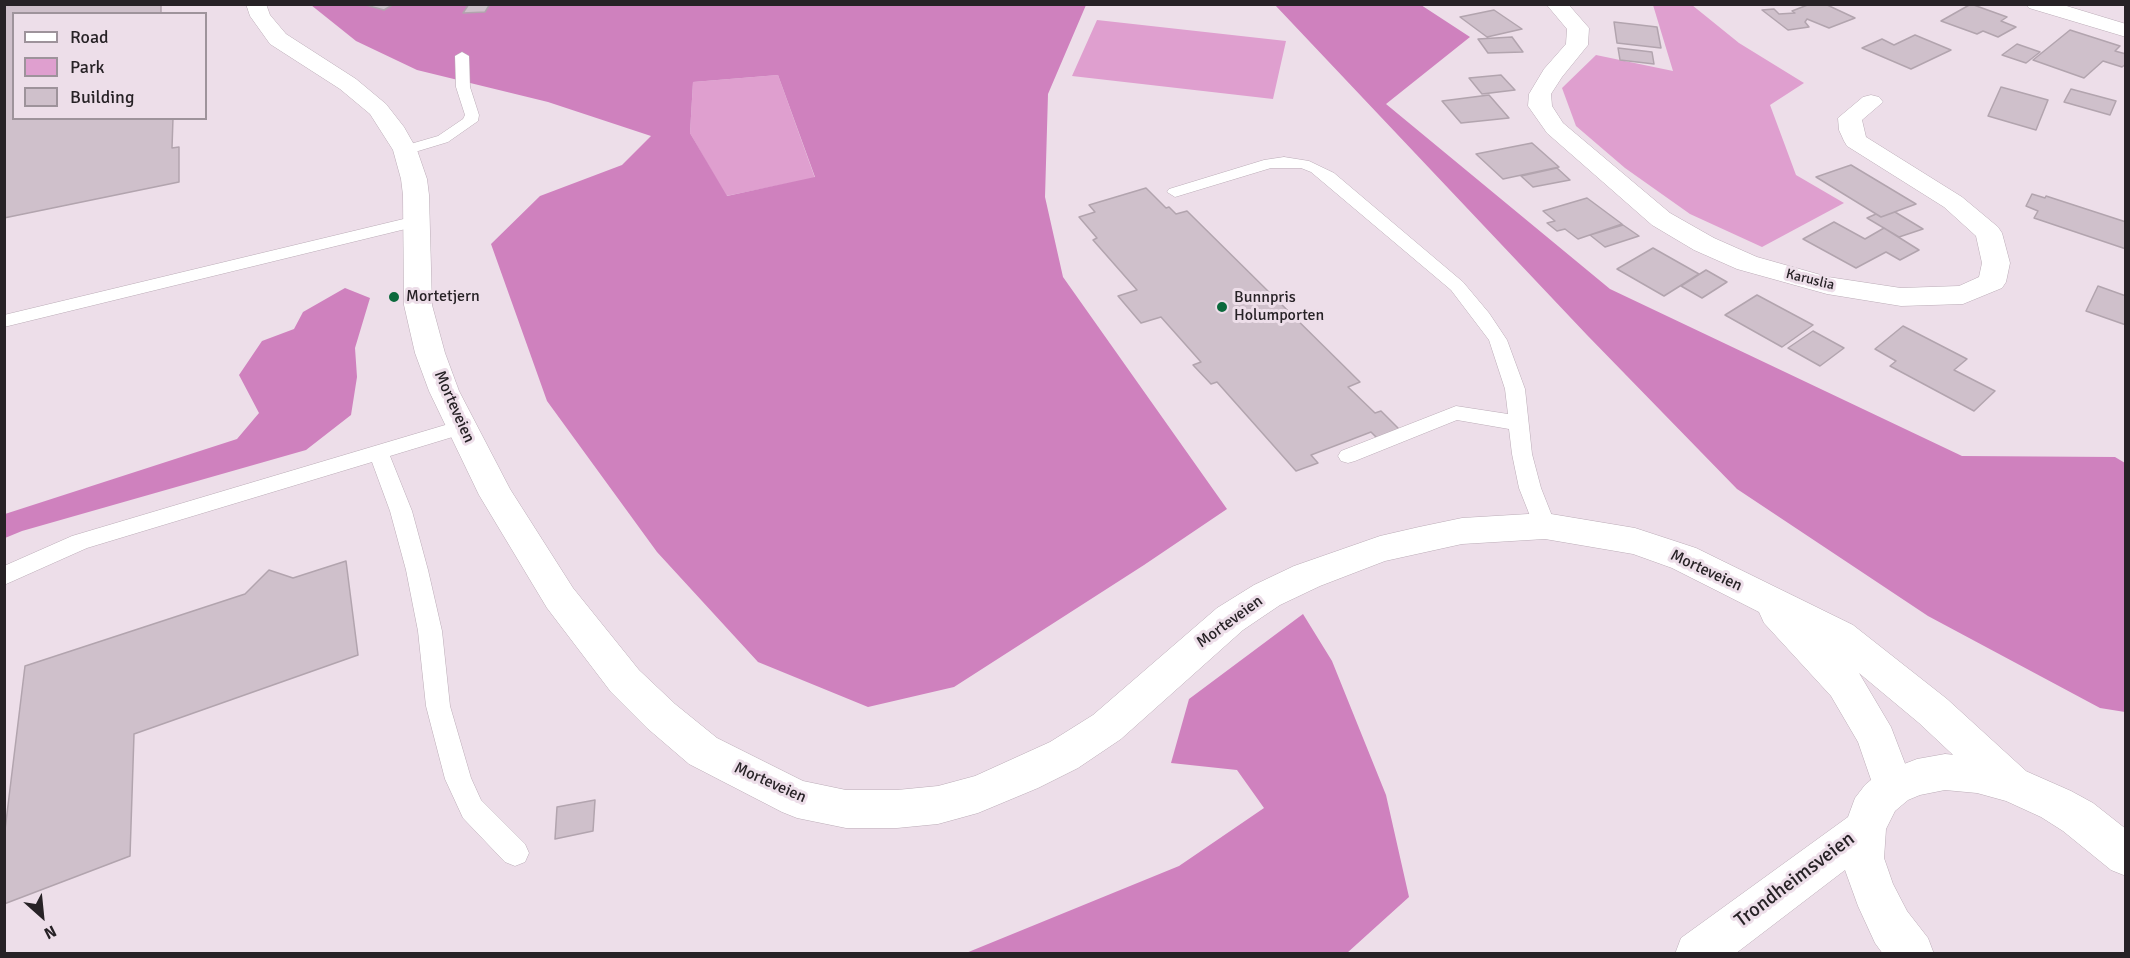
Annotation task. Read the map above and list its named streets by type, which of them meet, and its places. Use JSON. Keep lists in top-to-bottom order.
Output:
{
  "streets": {
    "street": ["Karuslia", "Morteveien", "Trondheimsveien"]
  },
  "places": ["Mortetjern", "Bunnpris Holumporten"],
  "legend": ["Road", "Park", "Building"],
  "north": "bottom right"
}
